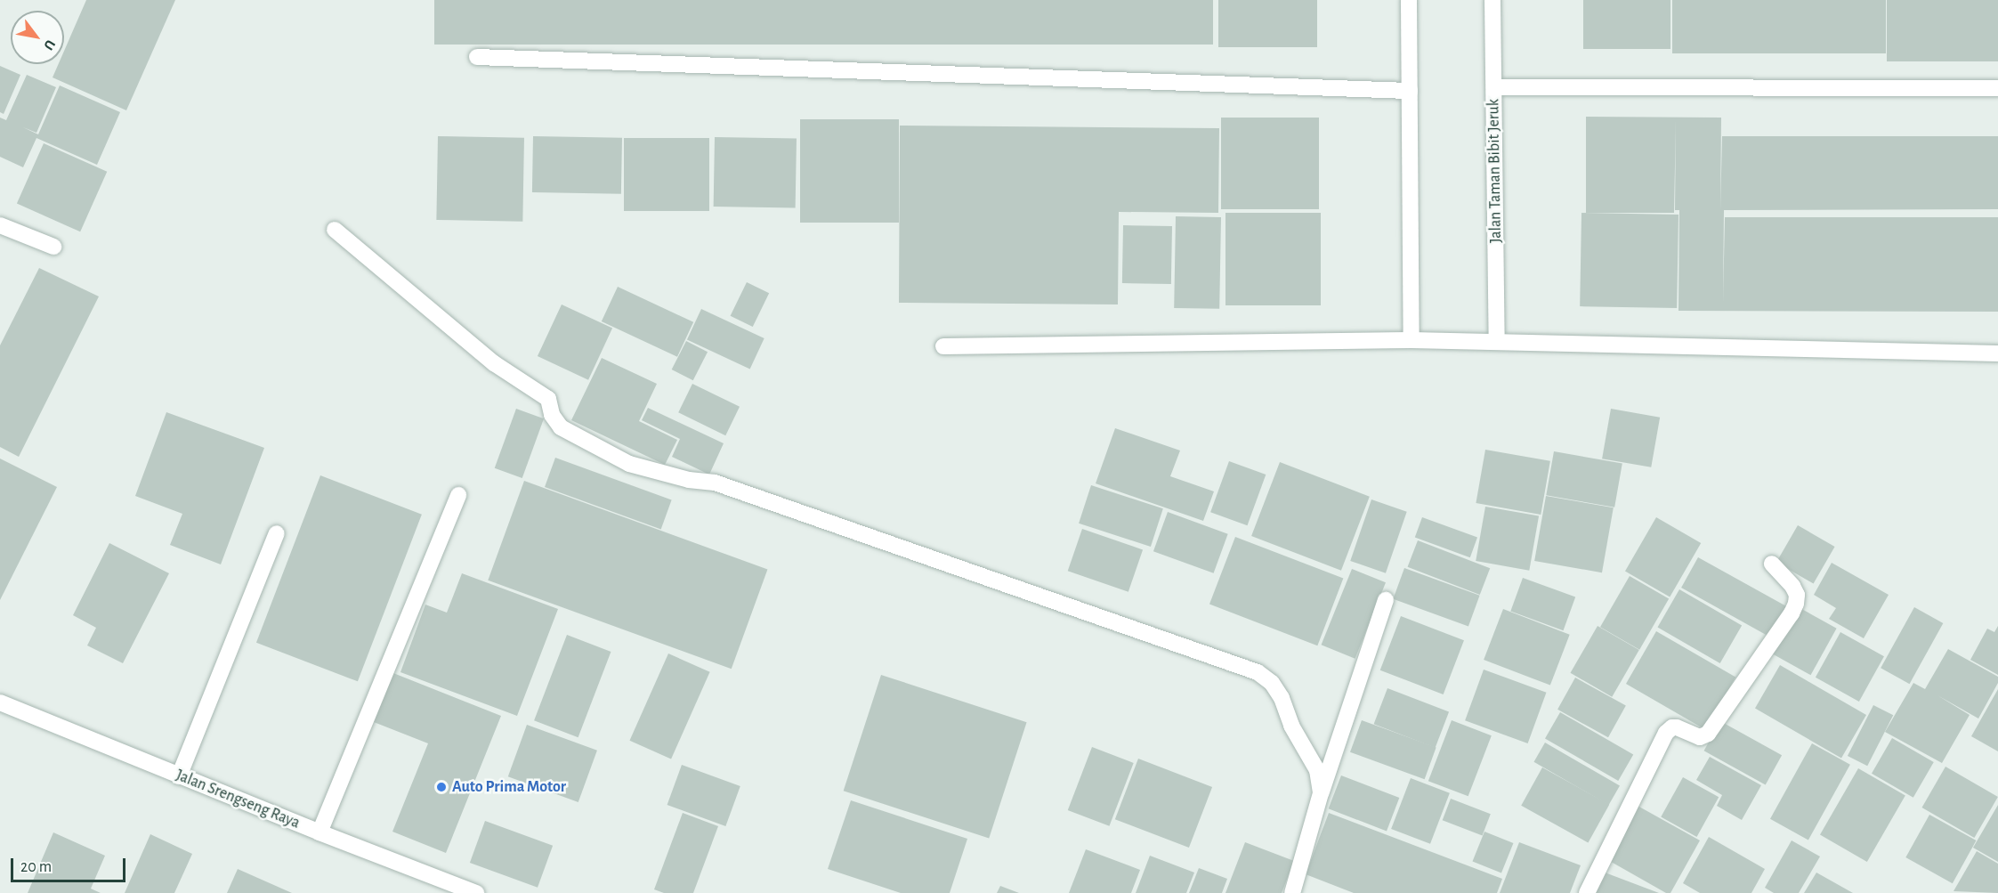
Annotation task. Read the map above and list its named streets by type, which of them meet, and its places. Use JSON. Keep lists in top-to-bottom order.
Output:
{
  "streets": {
    "street": ["Jalan Taman Bibit Jeruk", "Jalan Srengseng Raya"]
  },
  "places": ["Auto Prima Motor"],
  "scale_bar": "20 m",
  "north": "bottom right"
}
